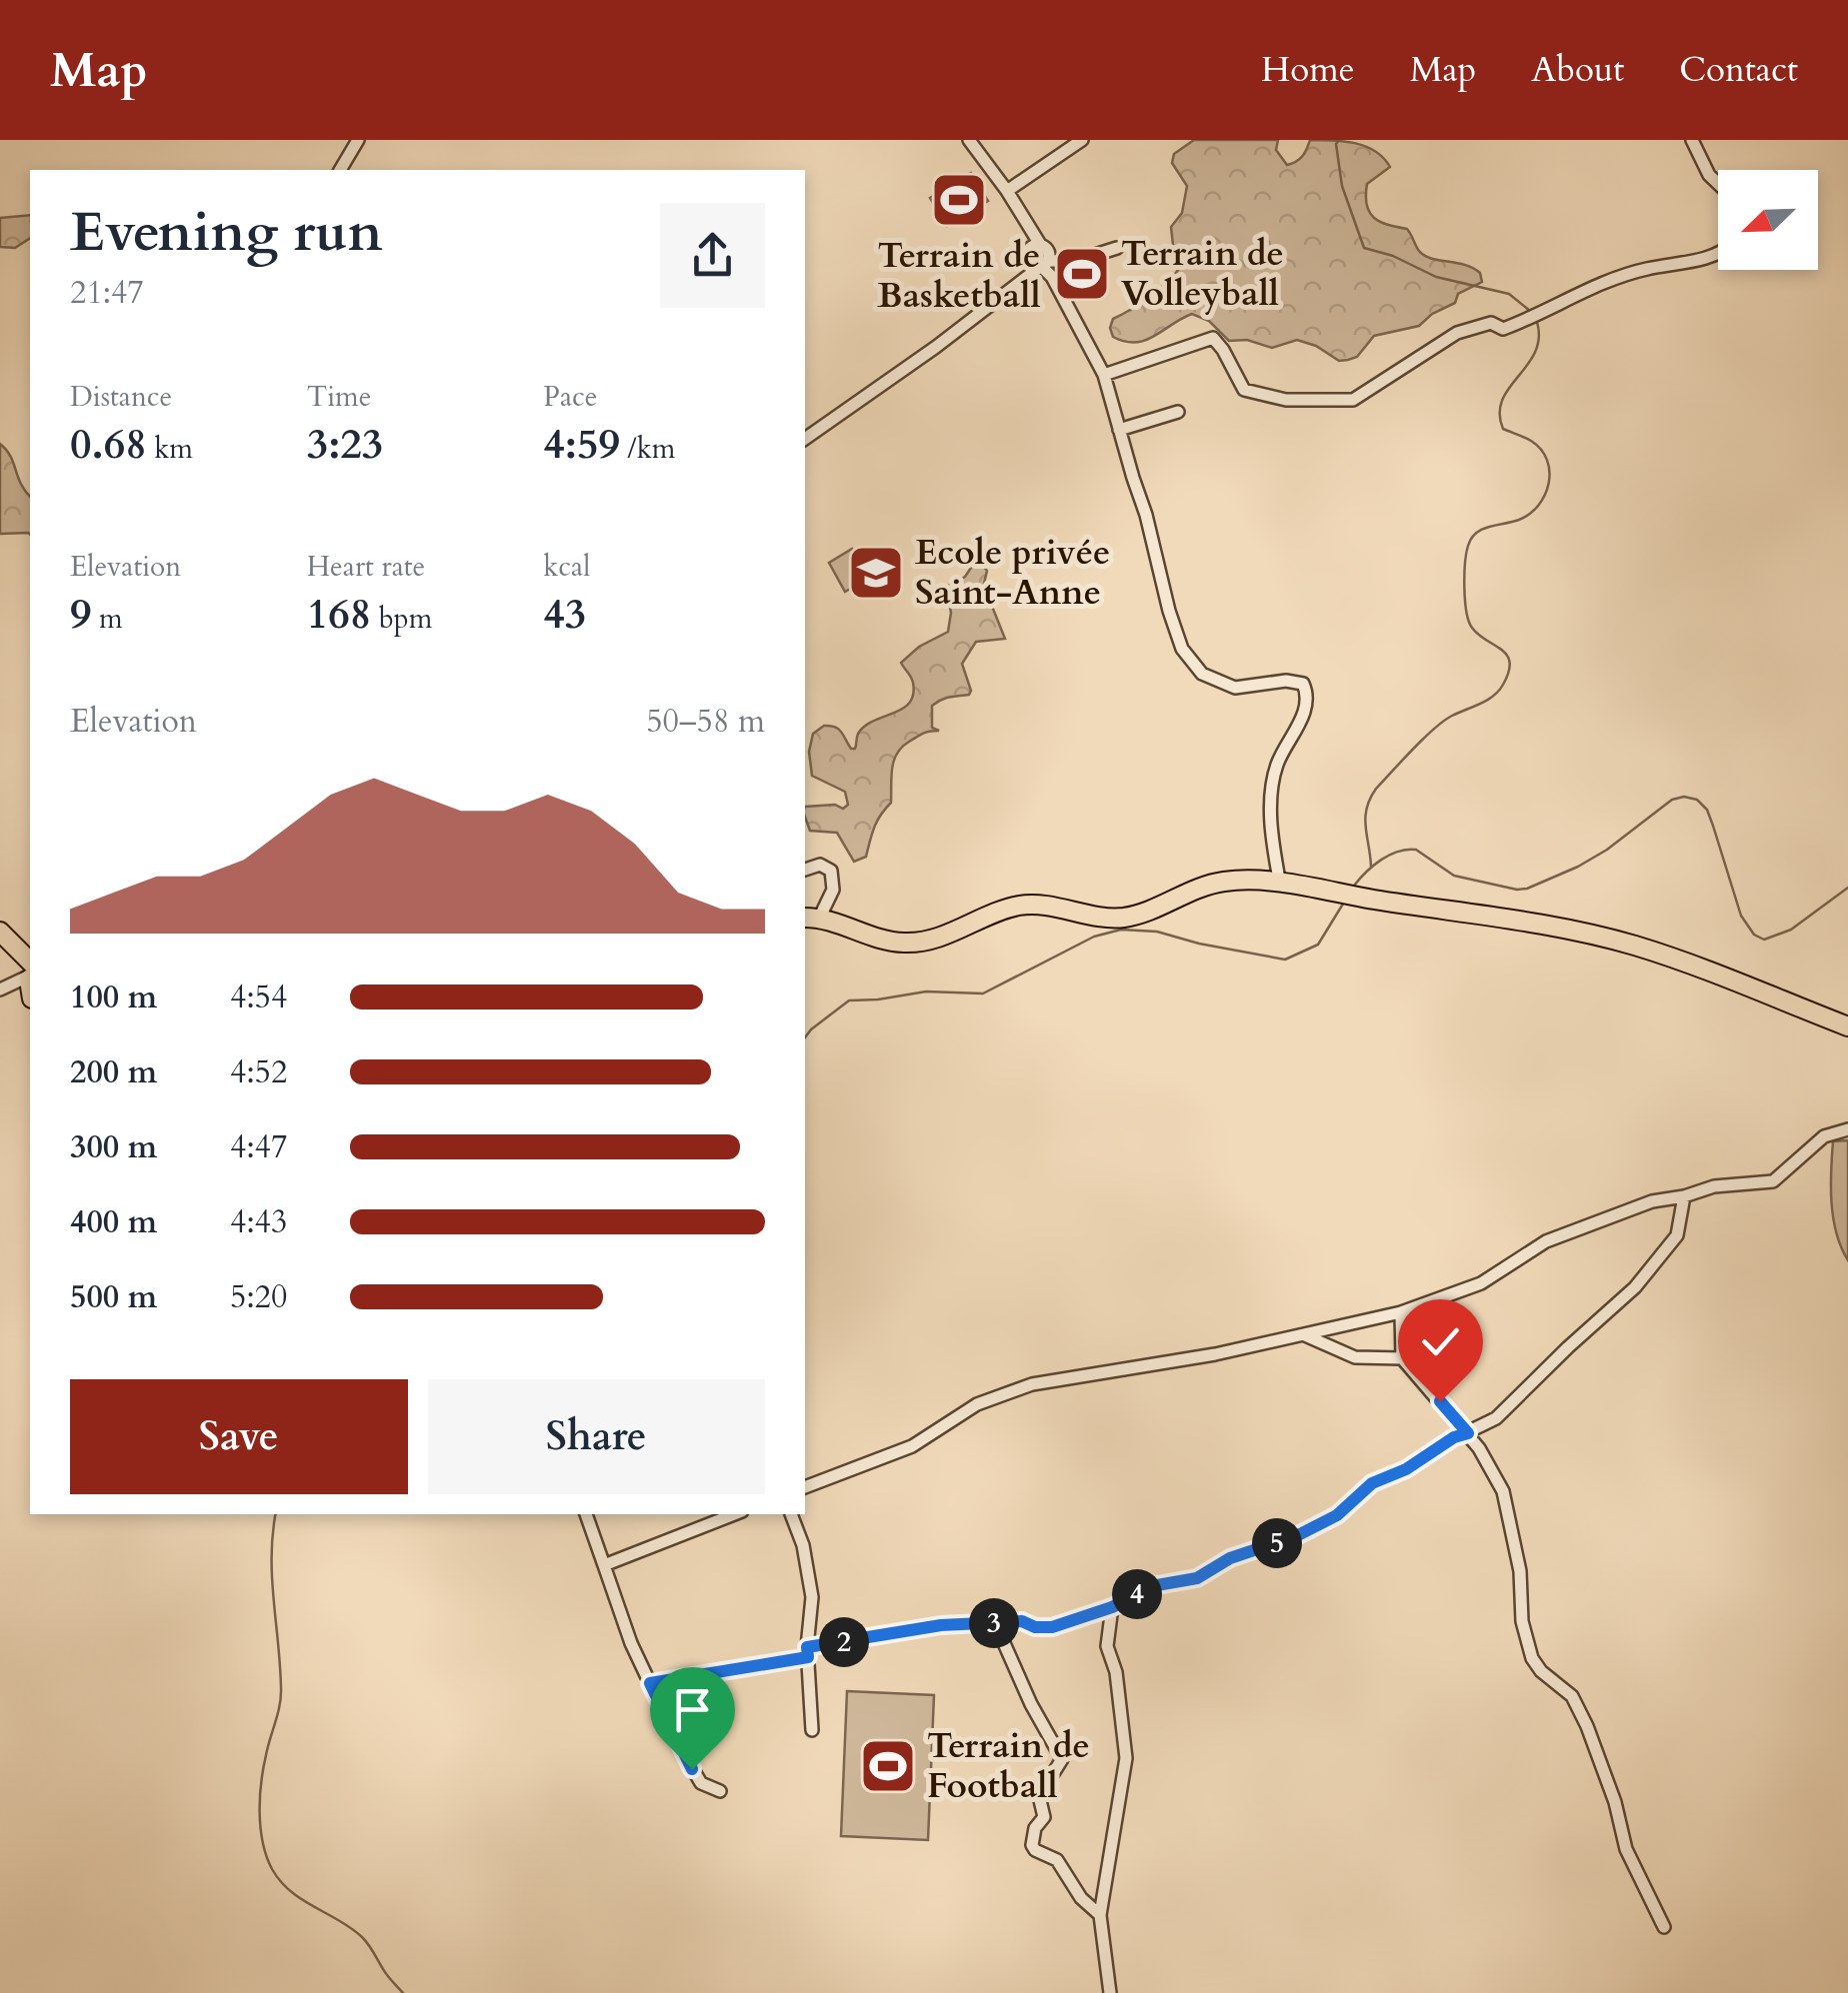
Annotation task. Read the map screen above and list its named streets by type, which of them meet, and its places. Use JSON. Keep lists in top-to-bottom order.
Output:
{
  "places": {
    "sports": ["Terrain de Basketball", "Terrain de Volleyball", "Terrain de Football"],
    "school or university": ["Ecole privée Saint-Anne"]
  },
  "north": "bottom left",
  "page": {
    "header": "Map",
    "nav": [
      "Home",
      "Map",
      "About",
      "Contact"
    ],
    "heading": ["Evening run", "21:47"],
    "stats": [
      ["Distance", "0.68 km"],
      ["Time", "3:23"],
      ["Pace", "4:59 /km"],
      ["Elevation", "9 m"],
      ["Heart rate", "168 bpm"],
      ["kcal", "43"]
    ],
    "chart": ["Elevation", "50–58 m"],
    "list": [
      {
        "name": "100 m",
        "note": "4:54"
      },
      {
        "name": "200 m",
        "note": "4:52"
      },
      {
        "name": "300 m",
        "note": "4:47"
      },
      {
        "name": "400 m",
        "note": "4:43"
      },
      {
        "name": "500 m",
        "note": "5:20"
      }
    ],
    "buttons": ["Save", "Share"],
    "pins": [
      "5",
      "4",
      "3",
      "2"
    ]
  }
}
